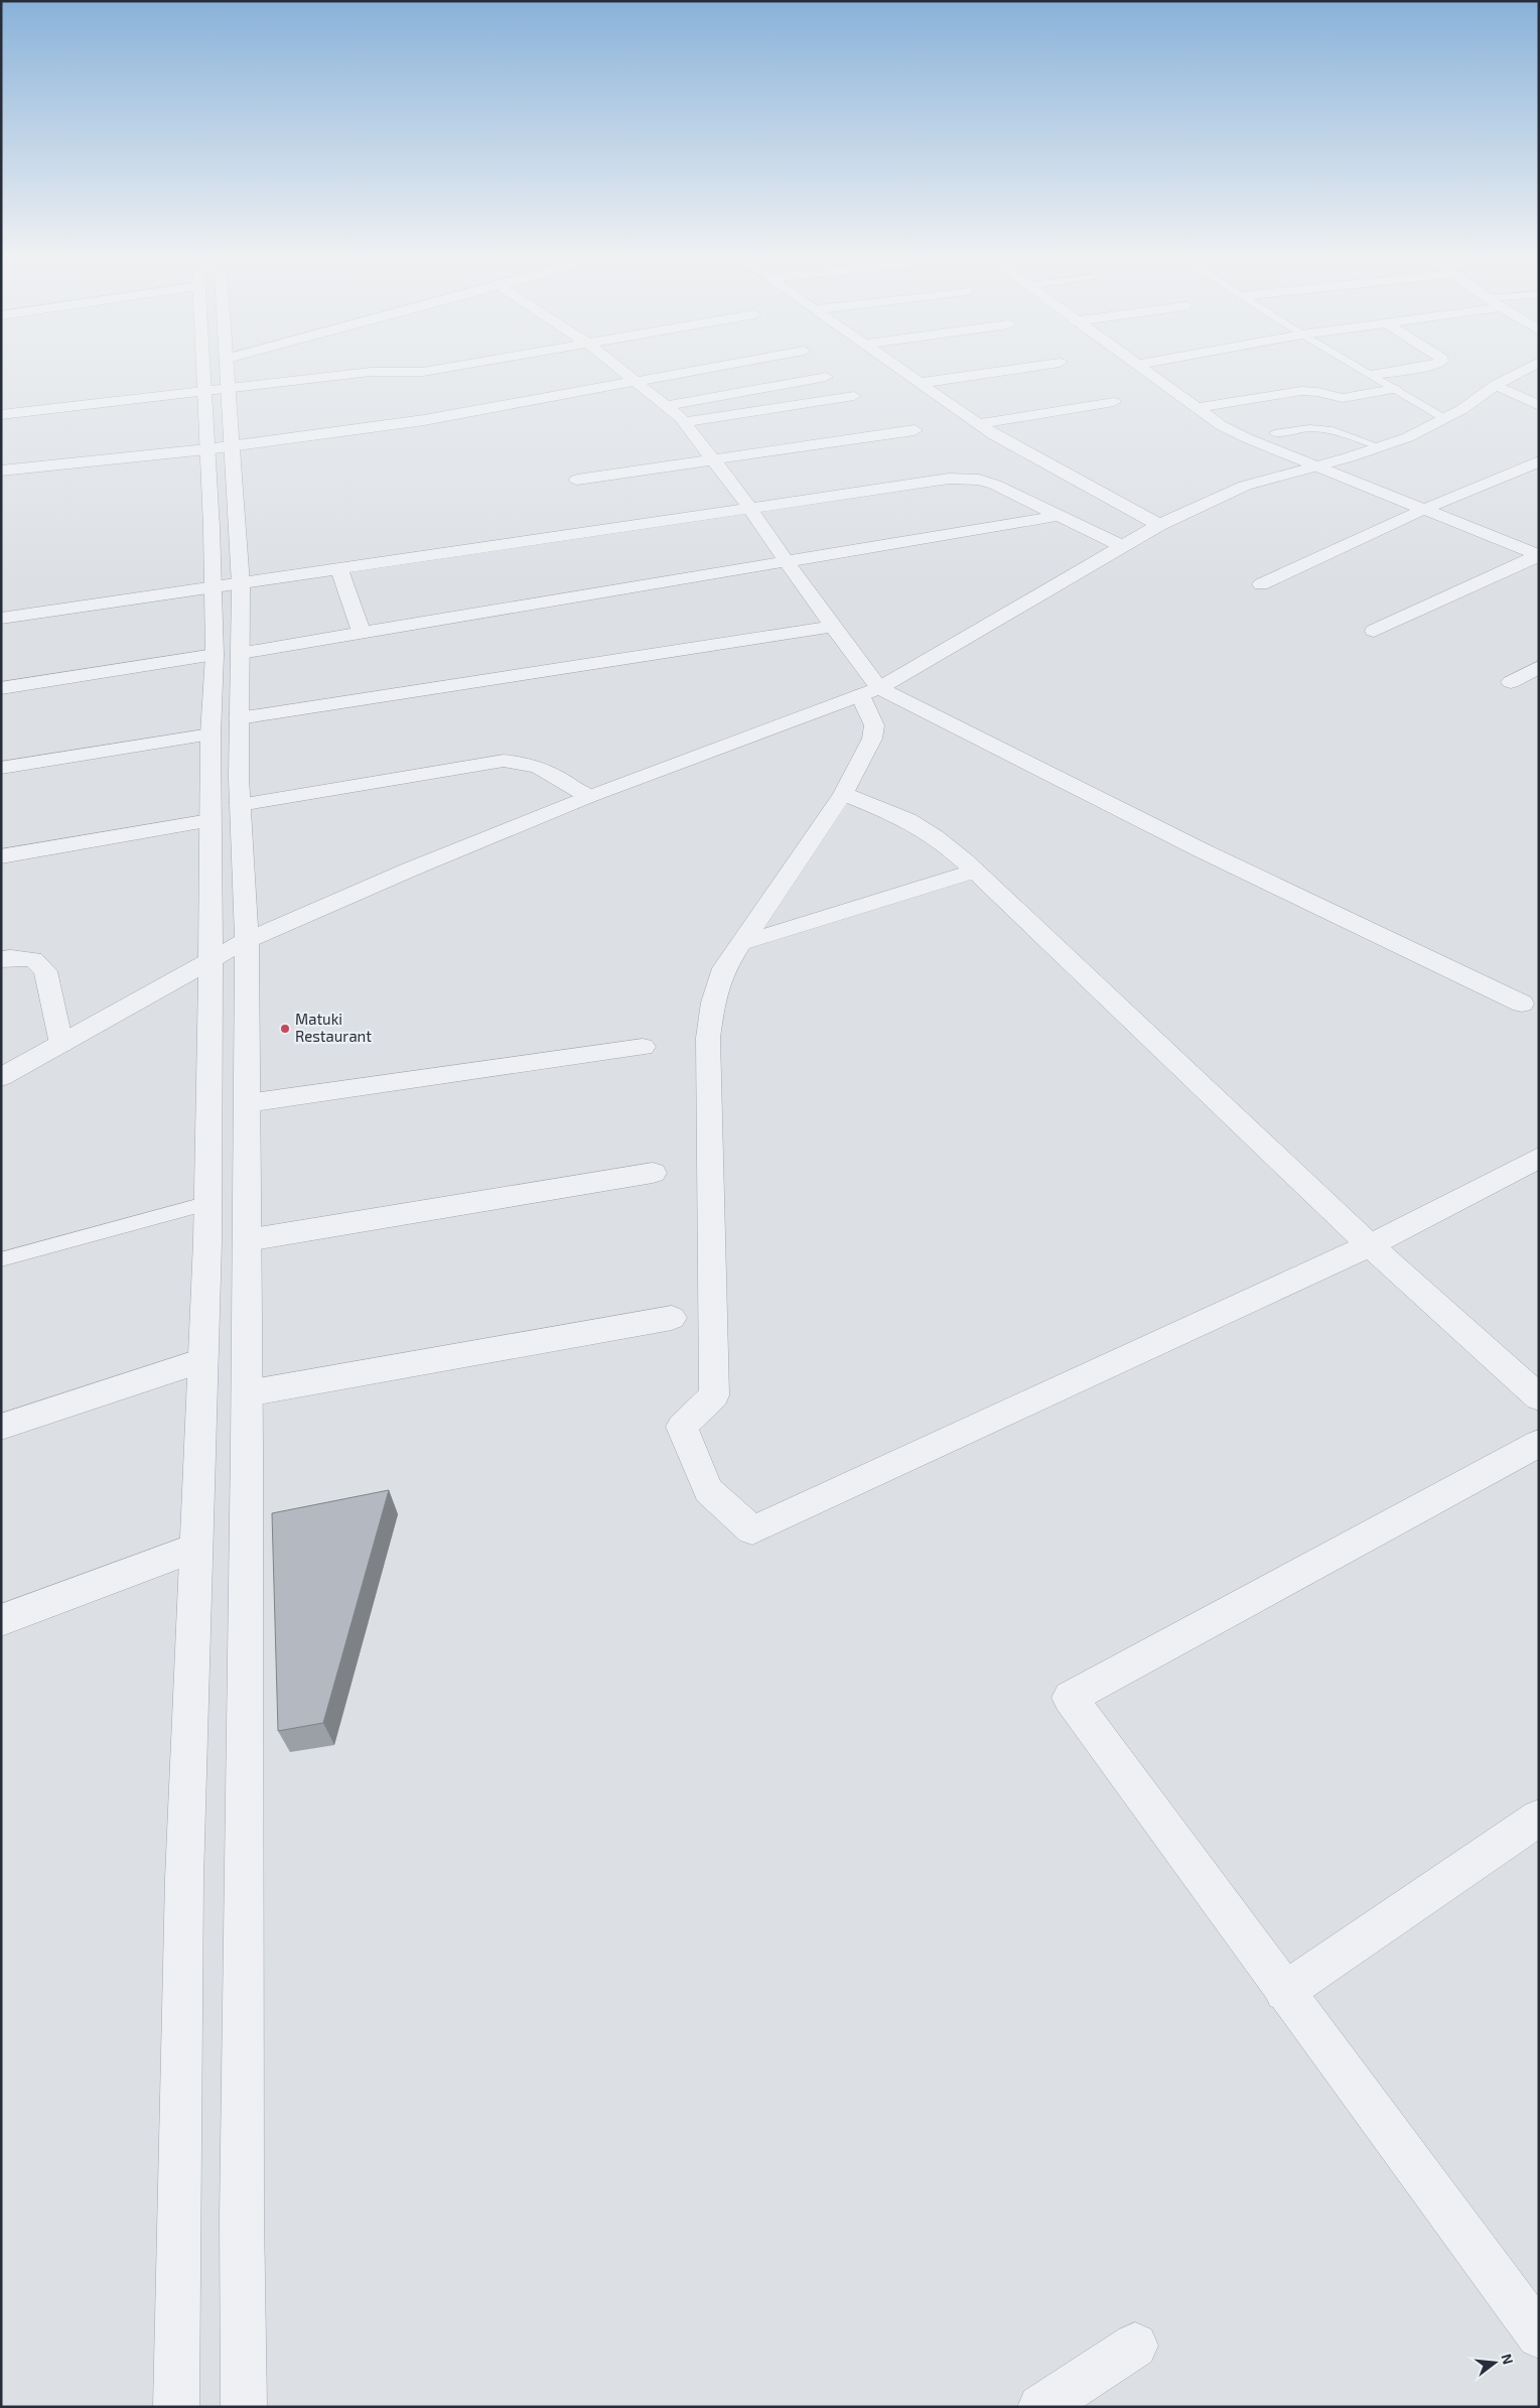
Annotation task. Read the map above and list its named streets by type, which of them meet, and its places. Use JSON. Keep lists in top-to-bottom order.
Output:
{
  "places": ["Matuki Restaurant"],
  "north": "right"
}
